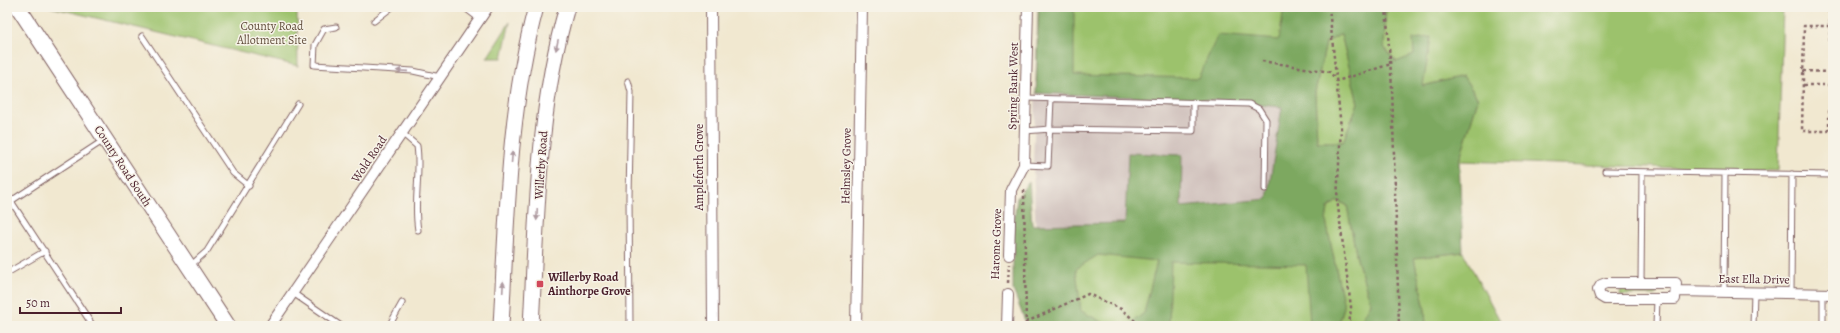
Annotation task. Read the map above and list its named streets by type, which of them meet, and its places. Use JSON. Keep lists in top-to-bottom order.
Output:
{
  "streets": {
    "street": [
      "Spring Bank West",
      "Wold Road",
      "Willerby Road",
      "County Road South",
      "Helmsley Grove",
      "Ampleforth Grove",
      "Harome Grove",
      "East Ella Drive"
    ]
  },
  "crossings": [
    ["Spring Bank West", "Harome Grove"]
  ],
  "parks": ["County Road Allotment Site"],
  "places": {
    "transit": ["Willerby Road Ainthorpe Grove"]
  },
  "scale_bar": "50 m"
}
